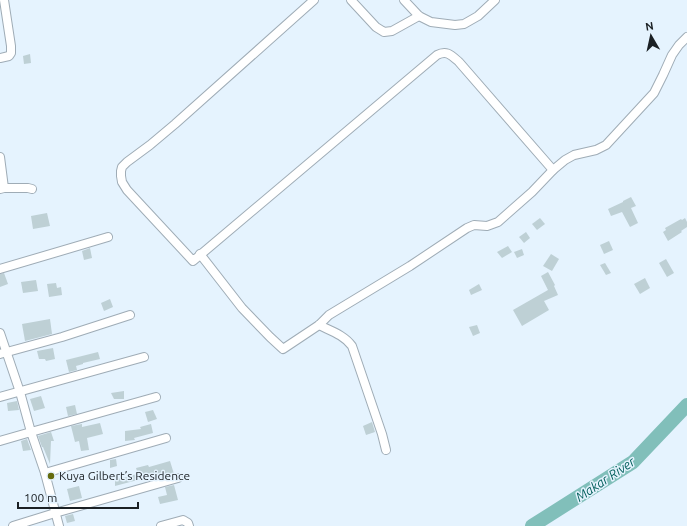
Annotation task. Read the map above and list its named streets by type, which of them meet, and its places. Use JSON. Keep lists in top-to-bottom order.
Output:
{
  "water": ["Makar River"],
  "places": ["Kuya Gilbert’s Residence"],
  "scale_bar": "100 m",
  "north": "top"
}
